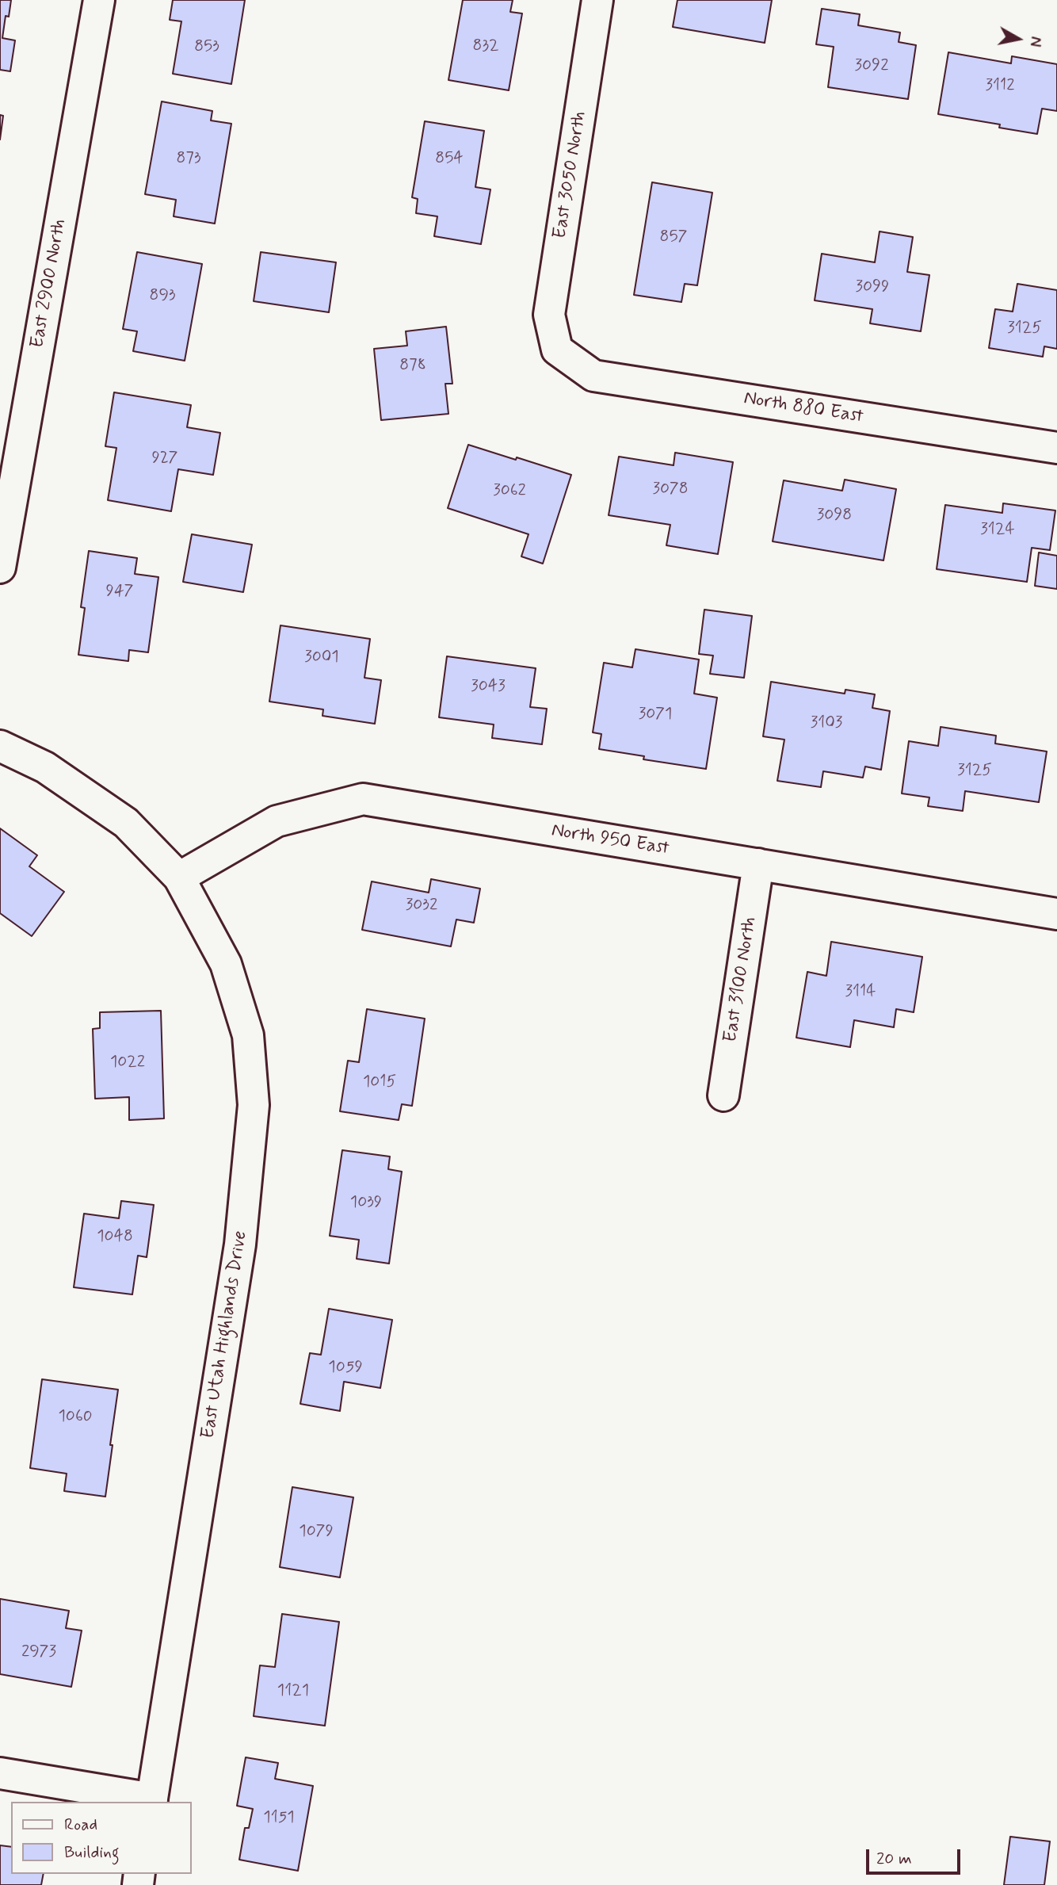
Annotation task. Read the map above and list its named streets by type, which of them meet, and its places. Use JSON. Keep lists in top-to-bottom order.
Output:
{
  "streets": {
    "street": [
      "East 3050 North",
      "East 2900 North",
      "North 880 East",
      "North 950 East",
      "East 3100 North",
      "East Utah Highlands Drive"
    ]
  },
  "crossings": [
    ["East 3050 North", "North 880 East"],
    ["North 950 East", "East 3100 North"],
    ["North 950 East", "East Utah Highlands Drive"]
  ],
  "house_numbers": [
    "832",
    "853",
    "3092",
    "3112",
    "873",
    "854",
    "857",
    "3099",
    "893",
    "3125",
    "878",
    "927",
    "3078",
    "3062",
    "3098",
    "3124",
    "947",
    "3001",
    "3043",
    "3071",
    "3103",
    "3125",
    "3032",
    "3114",
    "1022",
    "1015",
    "1039",
    "1048",
    "1059",
    "1060",
    "1079",
    "2973",
    "1121",
    "1151"
  ],
  "legend": ["Road", "Building"],
  "scale_bar": "20 m",
  "north": "right"
}
